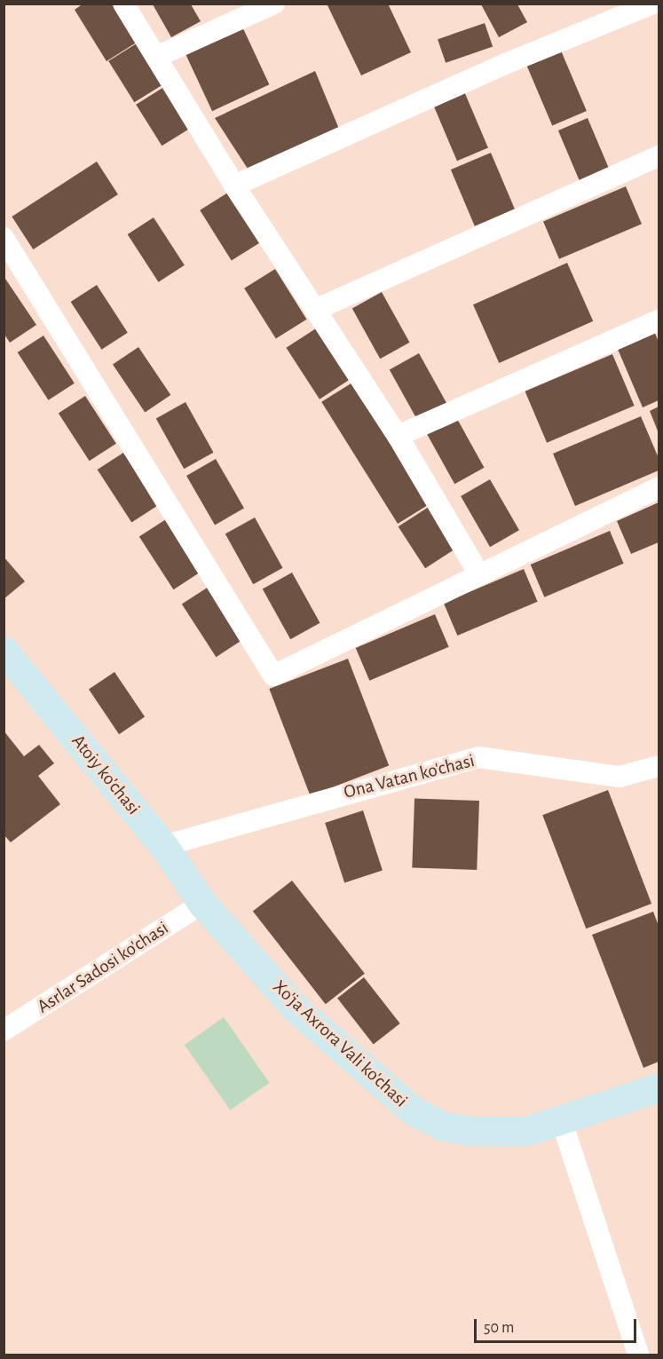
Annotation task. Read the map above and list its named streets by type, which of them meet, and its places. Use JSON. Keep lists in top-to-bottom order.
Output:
{
  "streets": {
    "street": [
      "Atoiy ko'chasi",
      "Ona Vatan ko'chasi",
      "Asrlar Sadosi ko'chasi",
      "Xo'ja Axrora Vali ko'chasi"
    ]
  },
  "crossings": [
    ["Atoiy ko'chasi", "Ona Vatan ko'chasi"],
    ["Atoiy ko'chasi", "Asrlar Sadosi ko'chasi"],
    ["Atoiy ko'chasi", "Xo'ja Axrora Vali ko'chasi"],
    ["Asrlar Sadosi ko'chasi", "Xo'ja Axrora Vali ko'chasi"]
  ],
  "scale_bar": "50 m"
}
